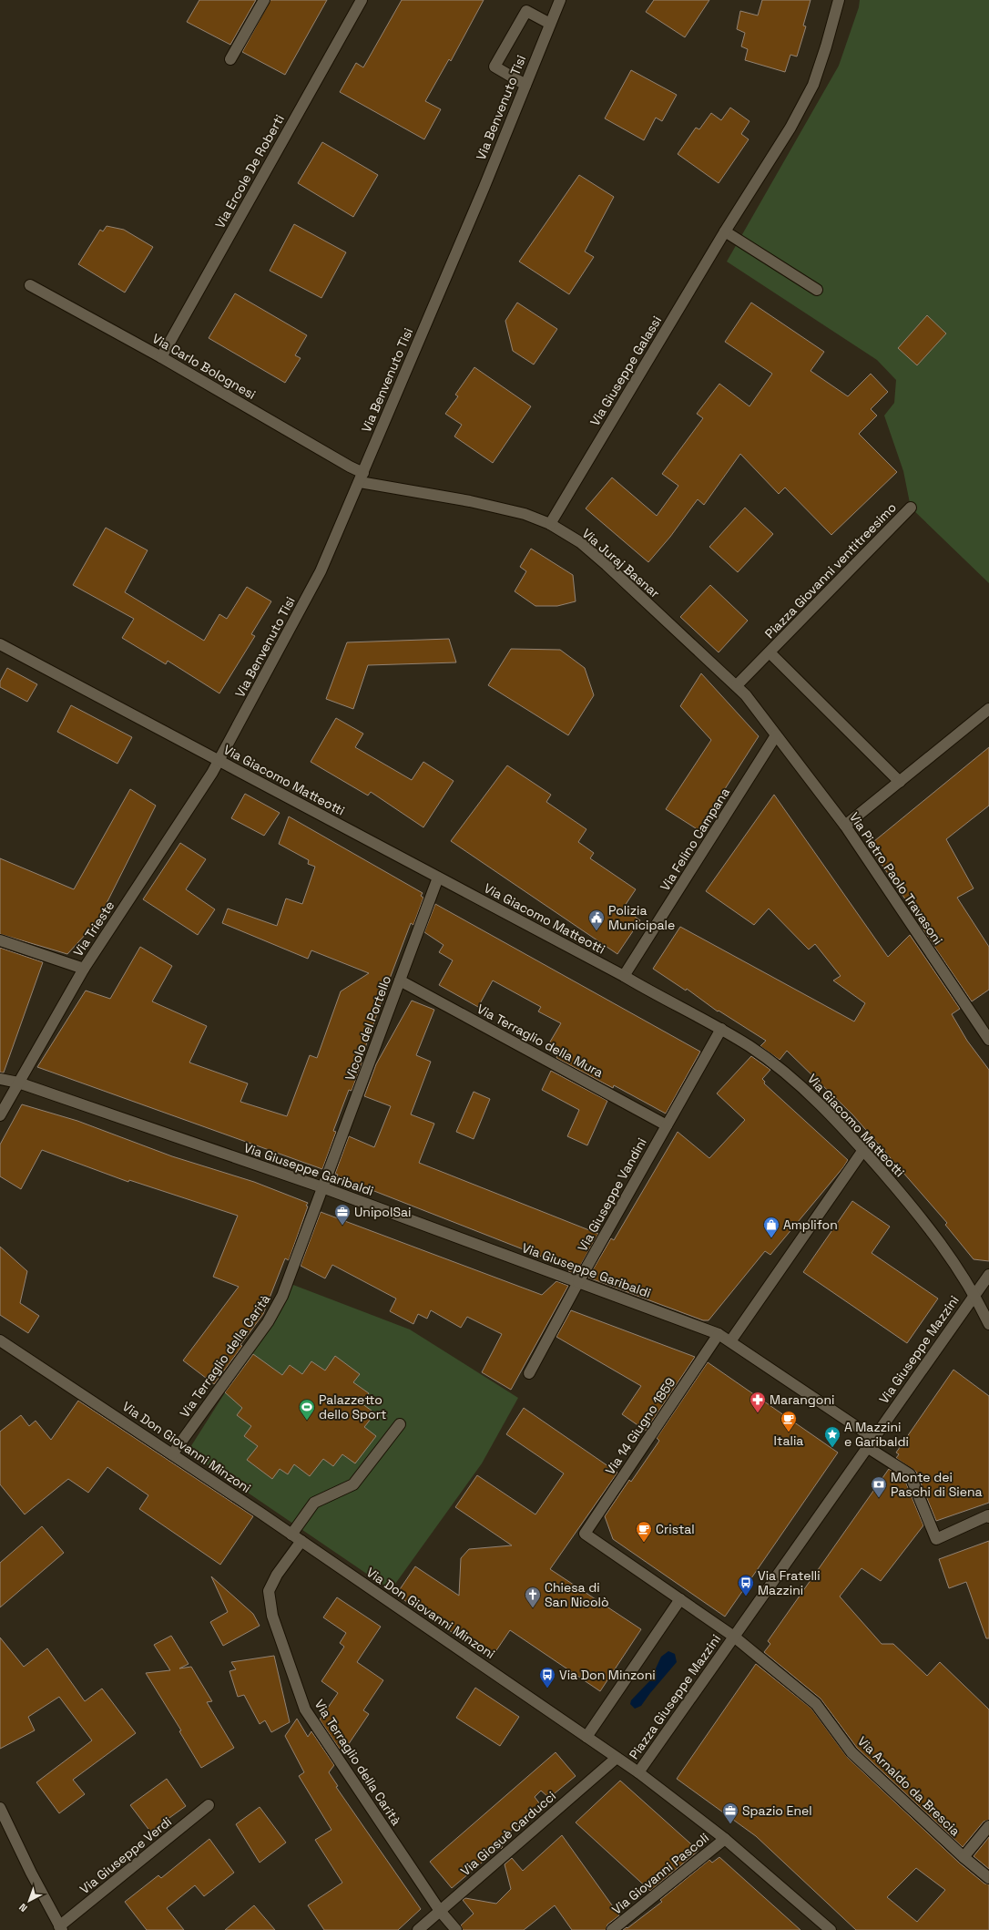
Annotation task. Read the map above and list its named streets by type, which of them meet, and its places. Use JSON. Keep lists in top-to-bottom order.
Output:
{
  "streets": {
    "street": [
      "Via Benvenuto Tisi",
      "Via Ercole De Roberti",
      "Via Carlo Bolognesi",
      "Via Giuseppe Galassi",
      "Via Juraj Basnar",
      "Piazza Giovanni ventitreesimo",
      "Via Giacomo Matteotti",
      "Via Felino Campana",
      "Via Pietro Paolo Travasoni",
      "Via Trieste",
      "Vicolo del Portello",
      "Via Terraglio della Mura",
      "Via Giuseppe Garibaldi",
      "Via Giuseppe Vandini",
      "Via Giuseppe Mazzini",
      "Via Terraglio della Carità",
      "Via 14 Giugno 1859",
      "Via Don Giovanni Minzoni",
      "Piazza Giuseppe Mazzini",
      "Via Arnaldo da Brescia",
      "Via Giosuè Carducci",
      "Via Giuseppe Verdi",
      "Via Giovanni Pascoli"
    ]
  },
  "crossings": [
    ["Via Benvenuto Tisi", "Via Carlo Bolognesi"],
    ["Via Benvenuto Tisi", "Via Juraj Basnar"],
    ["Via Benvenuto Tisi", "Via Giacomo Matteotti"],
    ["Via Benvenuto Tisi", "Via Trieste"],
    ["Via Ercole De Roberti", "Via Carlo Bolognesi"],
    ["Via Carlo Bolognesi", "Via Juraj Basnar"],
    ["Via Giuseppe Galassi", "Via Juraj Basnar"],
    ["Via Juraj Basnar", "Piazza Giovanni ventitreesimo"],
    ["Via Juraj Basnar", "Via Felino Campana"],
    ["Via Juraj Basnar", "Via Pietro Paolo Travasoni"],
    ["Via Giacomo Matteotti", "Via Felino Campana"],
    ["Via Giacomo Matteotti", "Via Trieste"],
    ["Via Giacomo Matteotti", "Vicolo del Portello"],
    ["Via Giacomo Matteotti", "Via Giuseppe Vandini"],
    ["Via Giacomo Matteotti", "Via Giuseppe Mazzini"],
    ["Via Felino Campana", "Via Pietro Paolo Travasoni"],
    ["Via Trieste", "Via Giuseppe Garibaldi"],
    ["Vicolo del Portello", "Via Terraglio della Mura"],
    ["Vicolo del Portello", "Via Giuseppe Garibaldi"],
    ["Vicolo del Portello", "Via Terraglio della Carità"],
    ["Via Terraglio della Mura", "Via Giuseppe Vandini"],
    ["Via Giuseppe Garibaldi", "Via Giuseppe Vandini"],
    ["Via Giuseppe Garibaldi", "Via Giuseppe Mazzini"],
    ["Via Giuseppe Garibaldi", "Via Terraglio della Carità"],
    ["Via Giuseppe Garibaldi", "Via 14 Giugno 1859"],
    ["Via Giuseppe Mazzini", "Piazza Giuseppe Mazzini"],
    ["Via Giuseppe Mazzini", "Via Arnaldo da Brescia"],
    ["Via Terraglio della Carità", "Via Don Giovanni Minzoni"],
    ["Via Terraglio della Carità", "Via Giosuè Carducci"],
    ["Via 14 Giugno 1859", "Piazza Giuseppe Mazzini"],
    ["Via Don Giovanni Minzoni", "Piazza Giuseppe Mazzini"],
    ["Via Don Giovanni Minzoni", "Via Giosuè Carducci"],
    ["Via Don Giovanni Minzoni", "Via Giovanni Pascoli"],
    ["Piazza Giuseppe Mazzini", "Via Arnaldo da Brescia"]
  ],
  "places": {
    "public building": ["Polizia Municipale"],
    "office": ["UnipolSai", "Spazio Enel"],
    "shop": ["Amplifon"],
    "pharmacy": ["Marangoni"],
    "sports": ["Palazzetto dello Sport"],
    "cafe": ["Italia", "Cristal"],
    "place": ["A Mazzini e Garibaldi"],
    "bank": ["Monte dei Paschi di Siena"],
    "bus stop": ["Via Fratelli Mazzini", "Via Don Minzoni"],
    "church": ["Chiesa di San Nicolò"]
  },
  "north": "bottom left"
}
